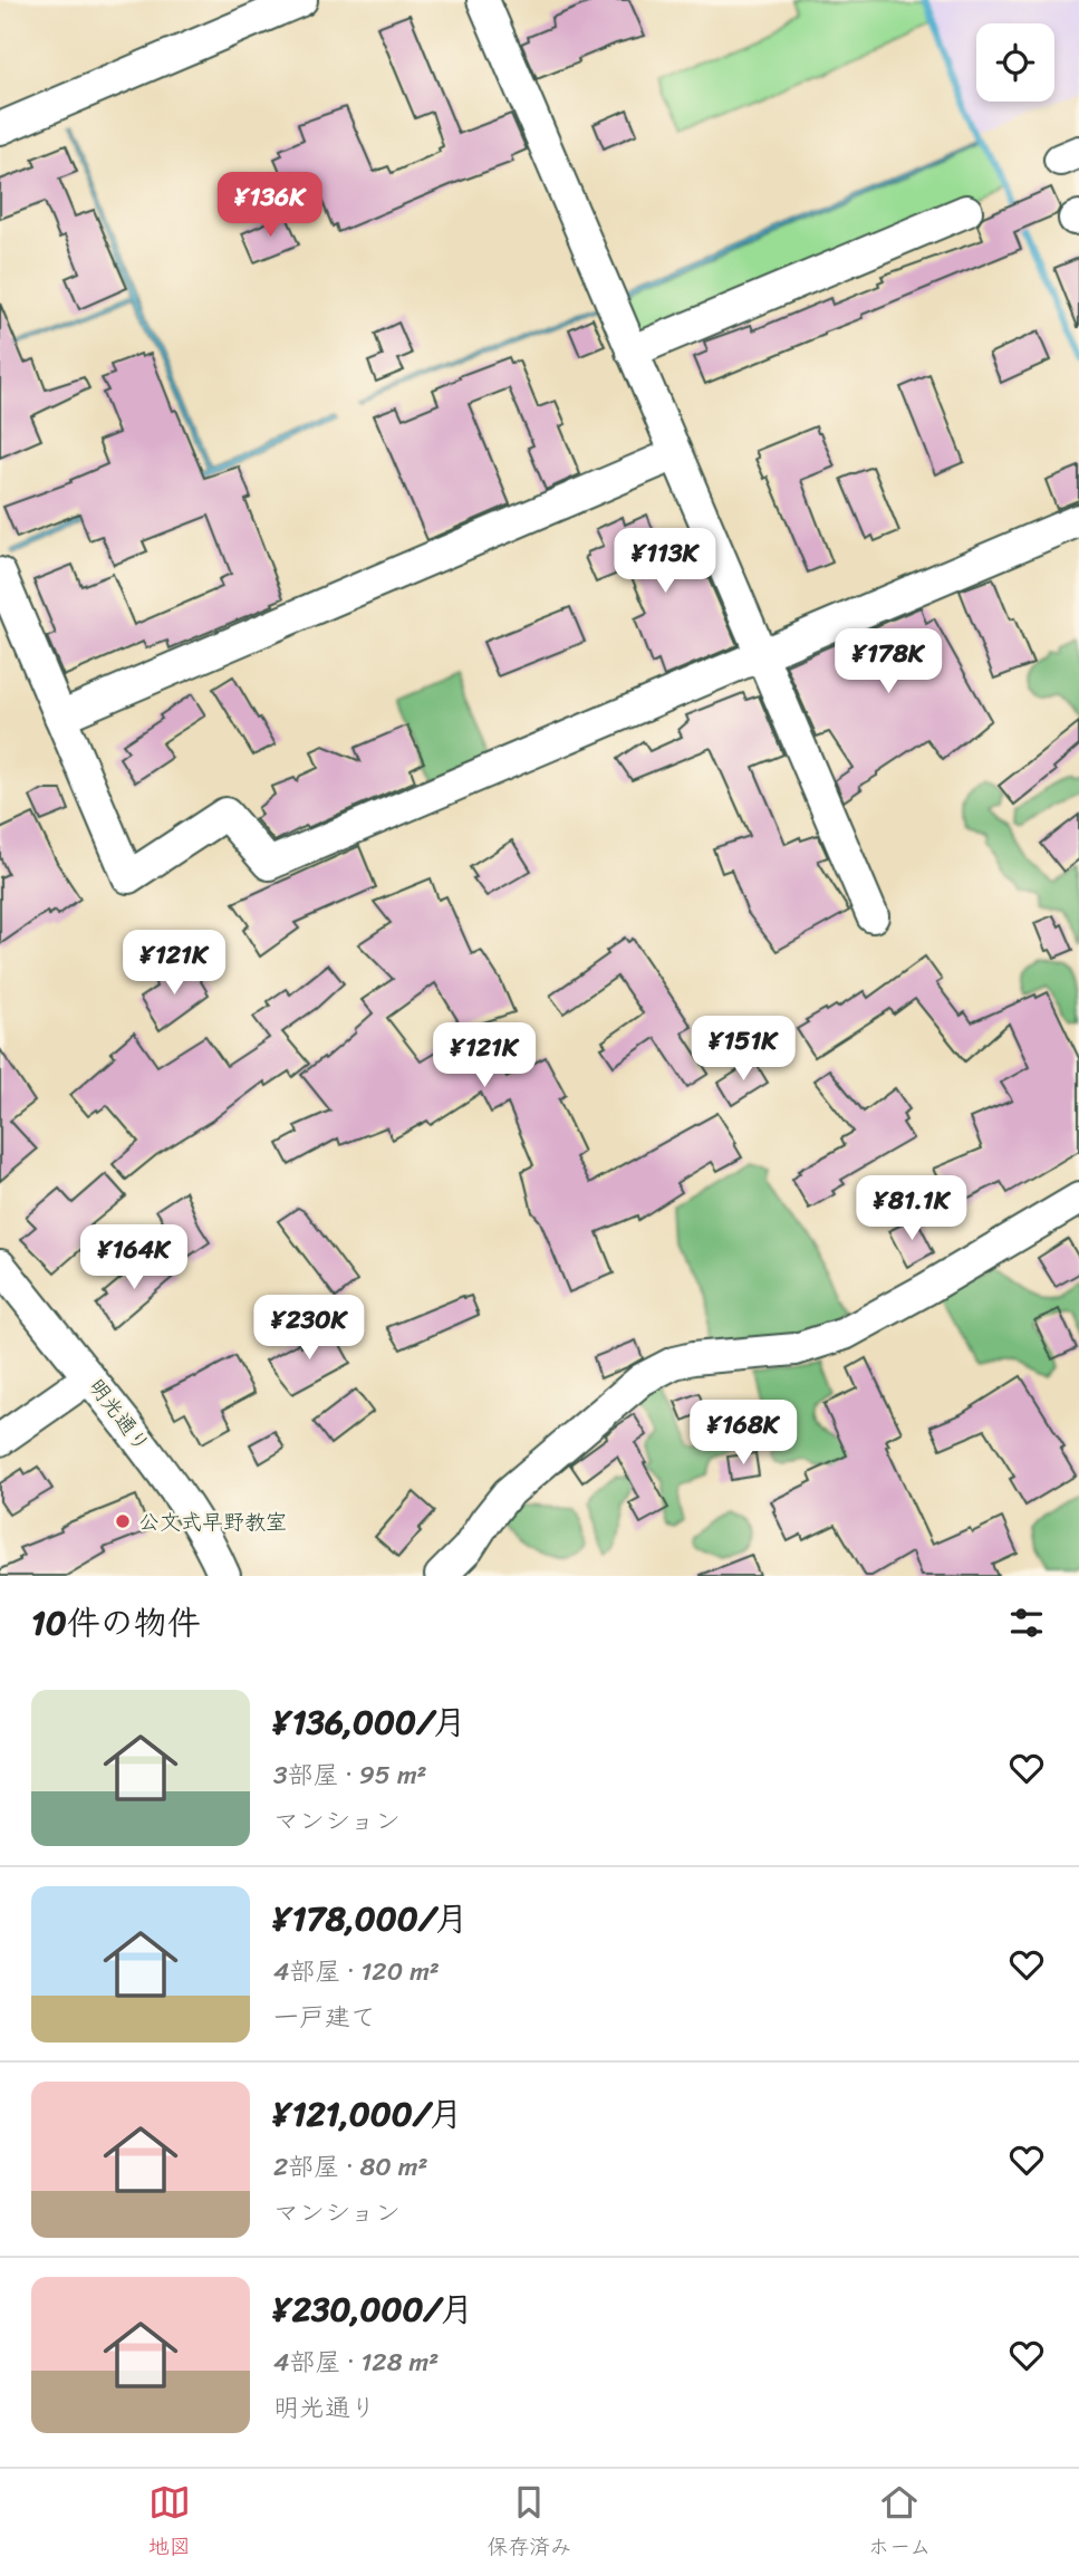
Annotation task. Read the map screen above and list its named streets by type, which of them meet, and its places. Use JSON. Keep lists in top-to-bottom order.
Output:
{
  "streets": {
    "street": ["明光通り"]
  },
  "places": ["公文式早野教室"],
  "page": {
    "price": [
      "¥136K",
      "¥113K",
      "¥178K",
      "¥121K",
      "¥151K",
      "¥121K",
      "¥81.1K",
      "¥164K",
      "¥230K",
      "¥168K"
    ],
    "heading": "10件の物件",
    "list": [
      {
        "name": "¥136,000/月",
        "note": "3部屋 · 95 m² · マンション"
      },
      {
        "name": "¥178,000/月",
        "note": "4部屋 · 120 m² · 一戸建て"
      },
      {
        "name": "¥121,000/月",
        "note": "2部屋 · 80 m² · マンション"
      },
      {
        "name": "¥230,000/月",
        "note": "4部屋 · 128 m² · 明光通り"
      }
    ],
    "tabs": ["地図", "保存済み", "ホーム"]
  }
}
